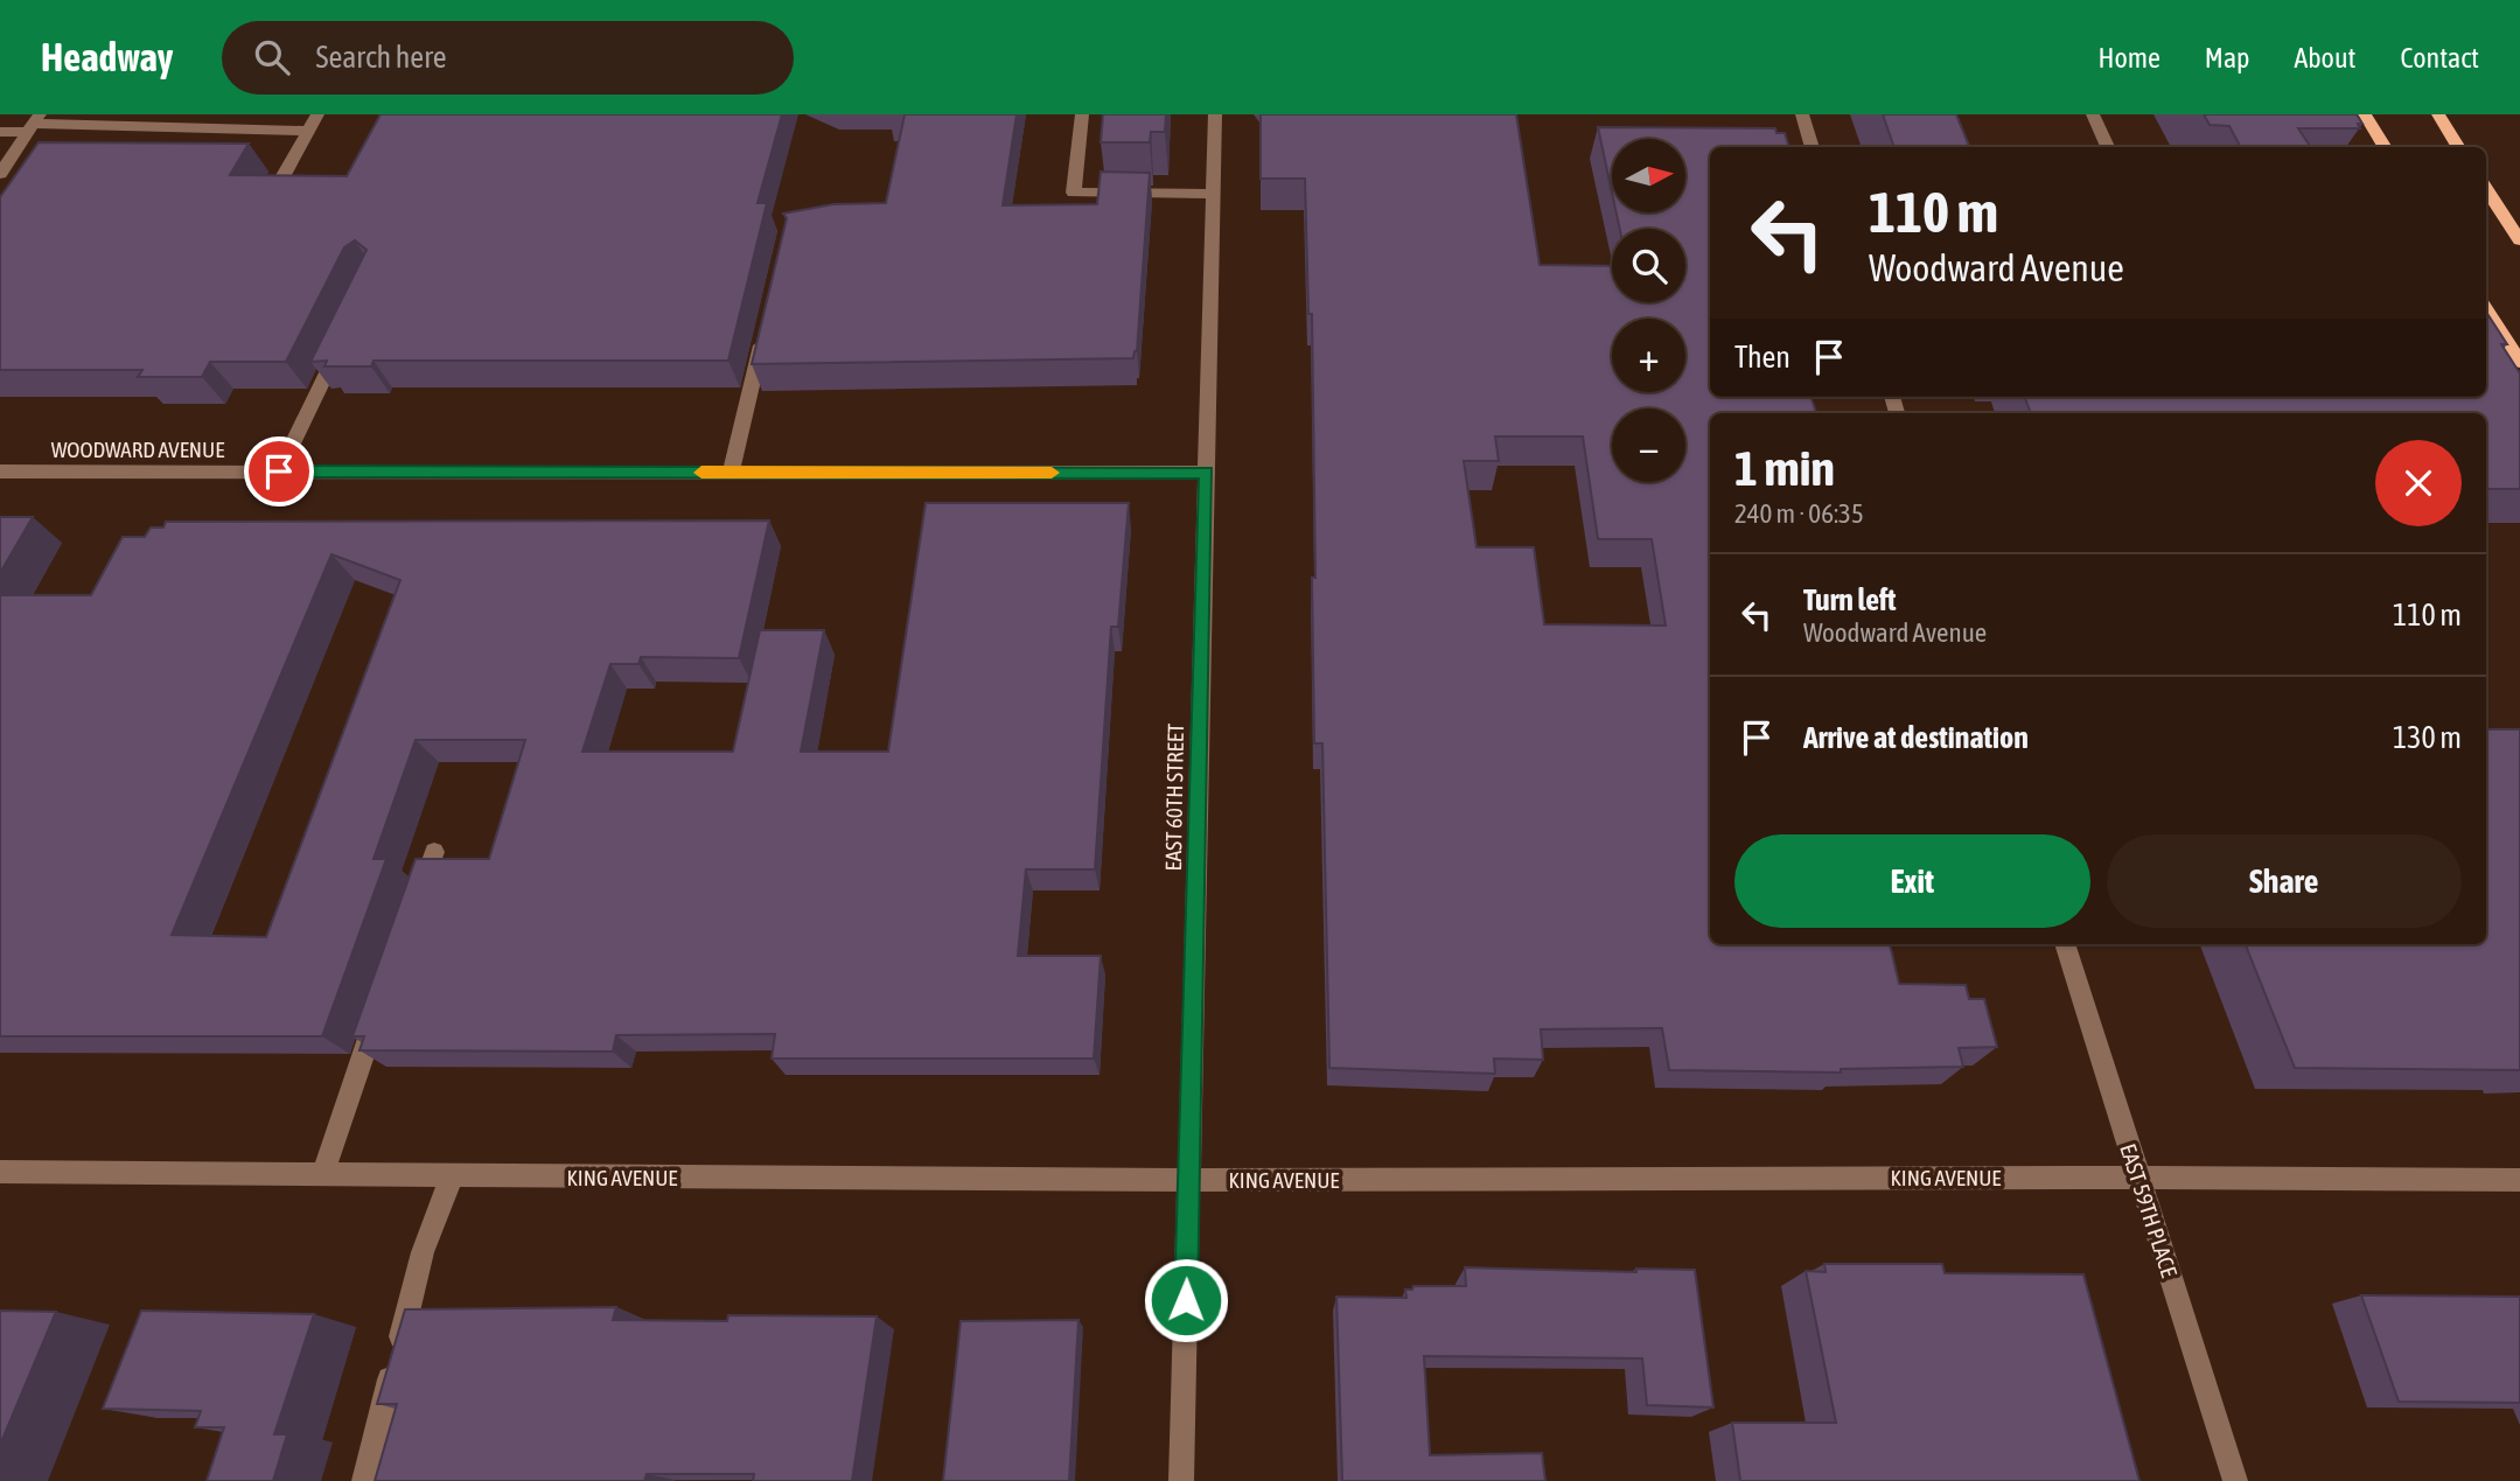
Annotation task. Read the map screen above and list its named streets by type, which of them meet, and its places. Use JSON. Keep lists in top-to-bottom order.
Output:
{
  "streets": {
    "street": [
      "WOODWARD AVENUE",
      "EAST 60TH STREET",
      "KING AVENUE",
      "EAST 59TH PLACE"
    ]
  },
  "crossings": [
    ["WOODWARD AVENUE", "EAST 60TH STREET"],
    ["EAST 60TH STREET", "KING AVENUE"],
    ["KING AVENUE", "EAST 59TH PLACE"]
  ],
  "north": "right",
  "page": {
    "header": "Headway",
    "search": "Search here",
    "nav": [
      "Home",
      "Map",
      "About",
      "Contact"
    ],
    "map_buttons": ["+", "−"],
    "turn": ["110 m", "Woodward Avenue"],
    "then": "Then",
    "heading": ["1 min", "240 m · 06:35"],
    "list": [
      {
        "name": "Turn left",
        "note": "Woodward Avenue",
        "value": "110 m"
      },
      {
        "name": "Arrive at destination",
        "value": "130 m"
      }
    ],
    "buttons": ["Exit", "Share"]
  }
}
